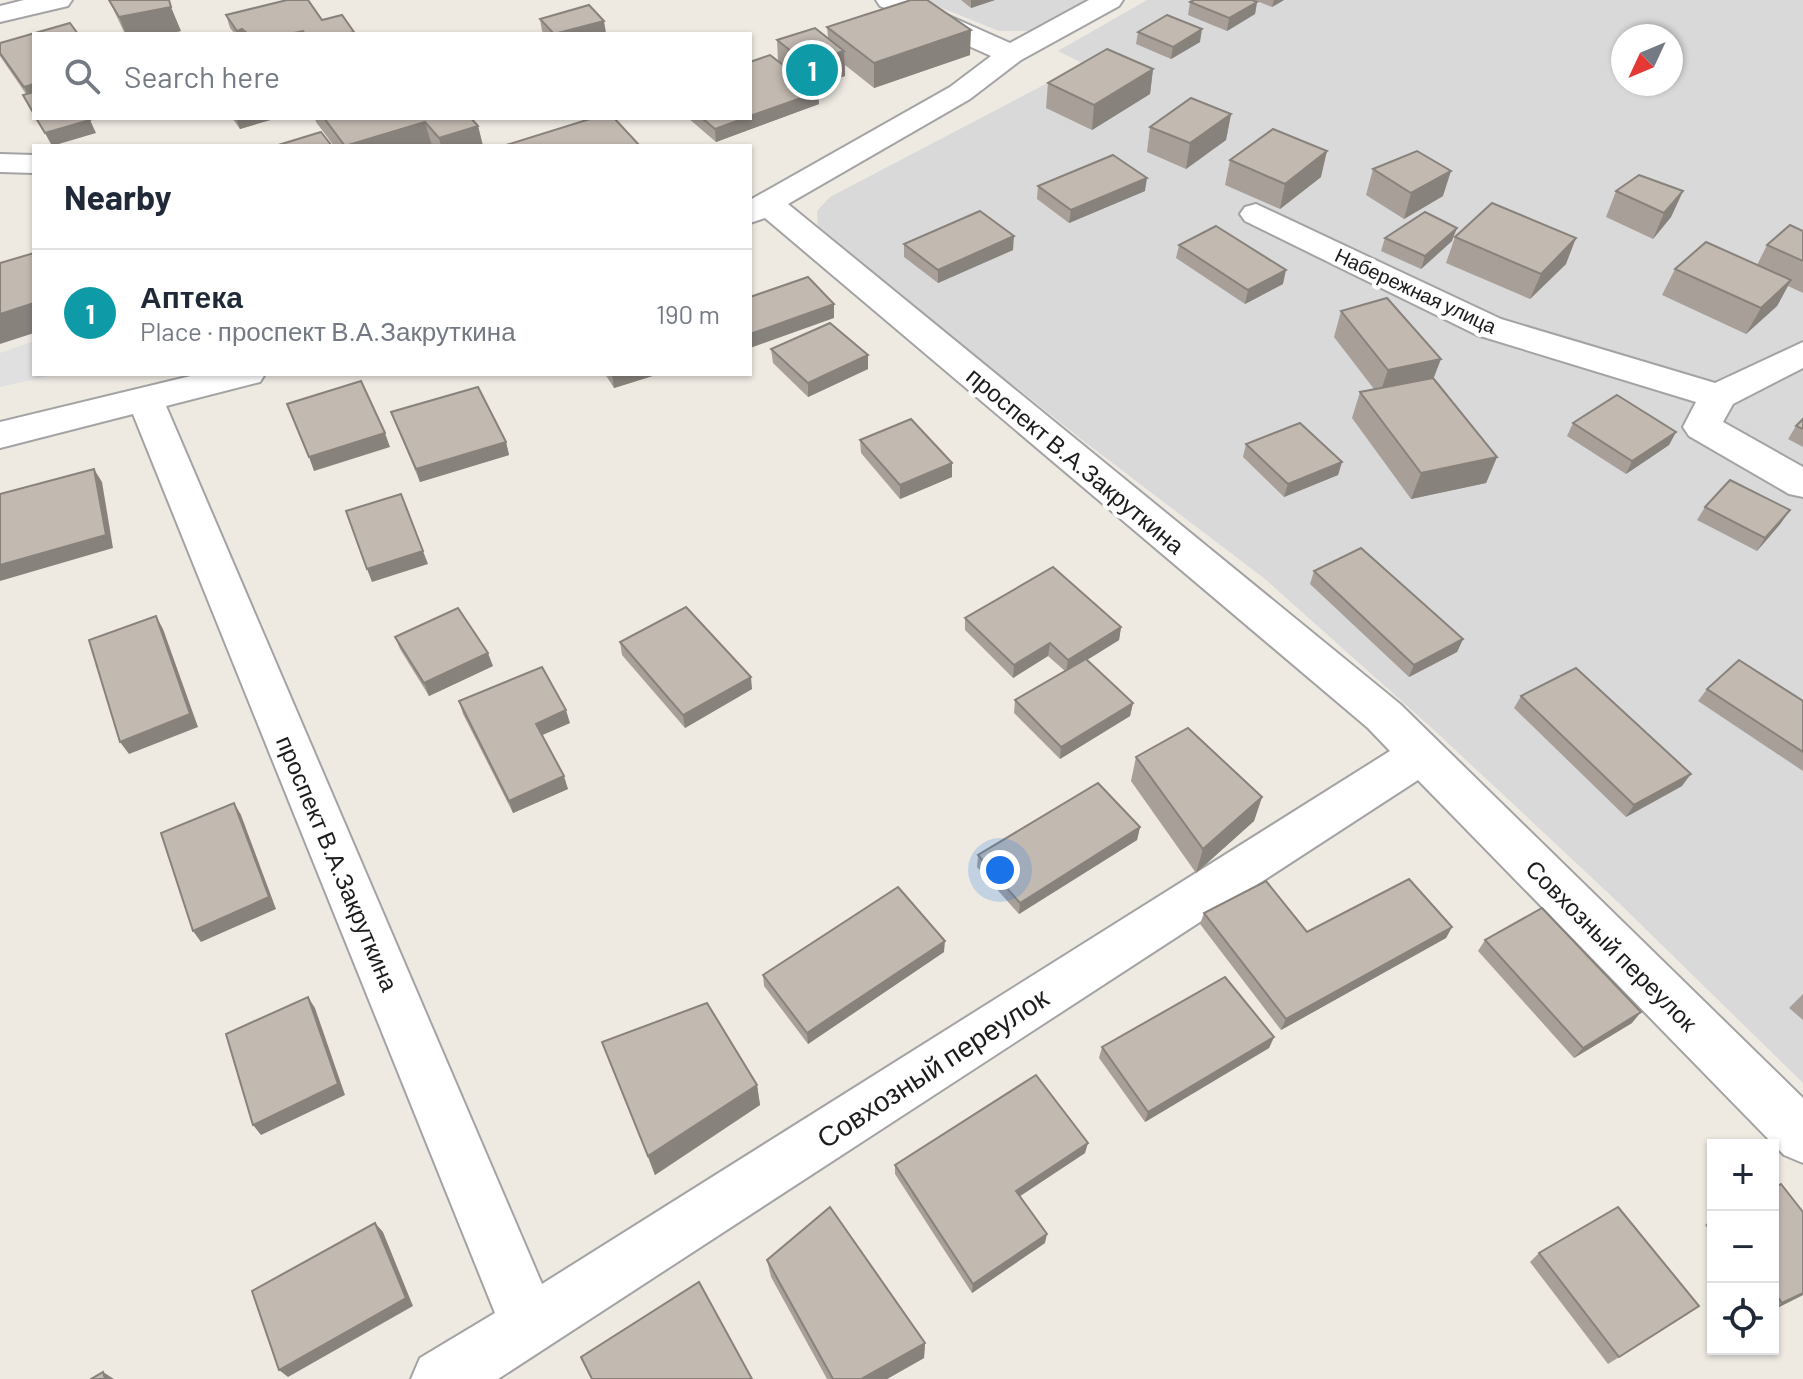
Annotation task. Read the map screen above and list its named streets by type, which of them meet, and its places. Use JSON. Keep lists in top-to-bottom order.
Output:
{
  "streets": {
    "street": ["Набережная улица", "проспект В.А.Закруткина", "Совхозный переулок"]
  },
  "crossings": [
    ["проспект В.А.Закруткина", "Совхозный переулок"]
  ],
  "north": "bottom left",
  "page": {
    "search": "Search here",
    "pins": "1",
    "heading": "Nearby",
    "list": [
      {
        "mark": "1",
        "name": "Аптека",
        "note": "Place · проспект В.А.Закруткина",
        "value": "190 m"
      }
    ],
    "map_buttons": ["+", "−"]
  }
}
